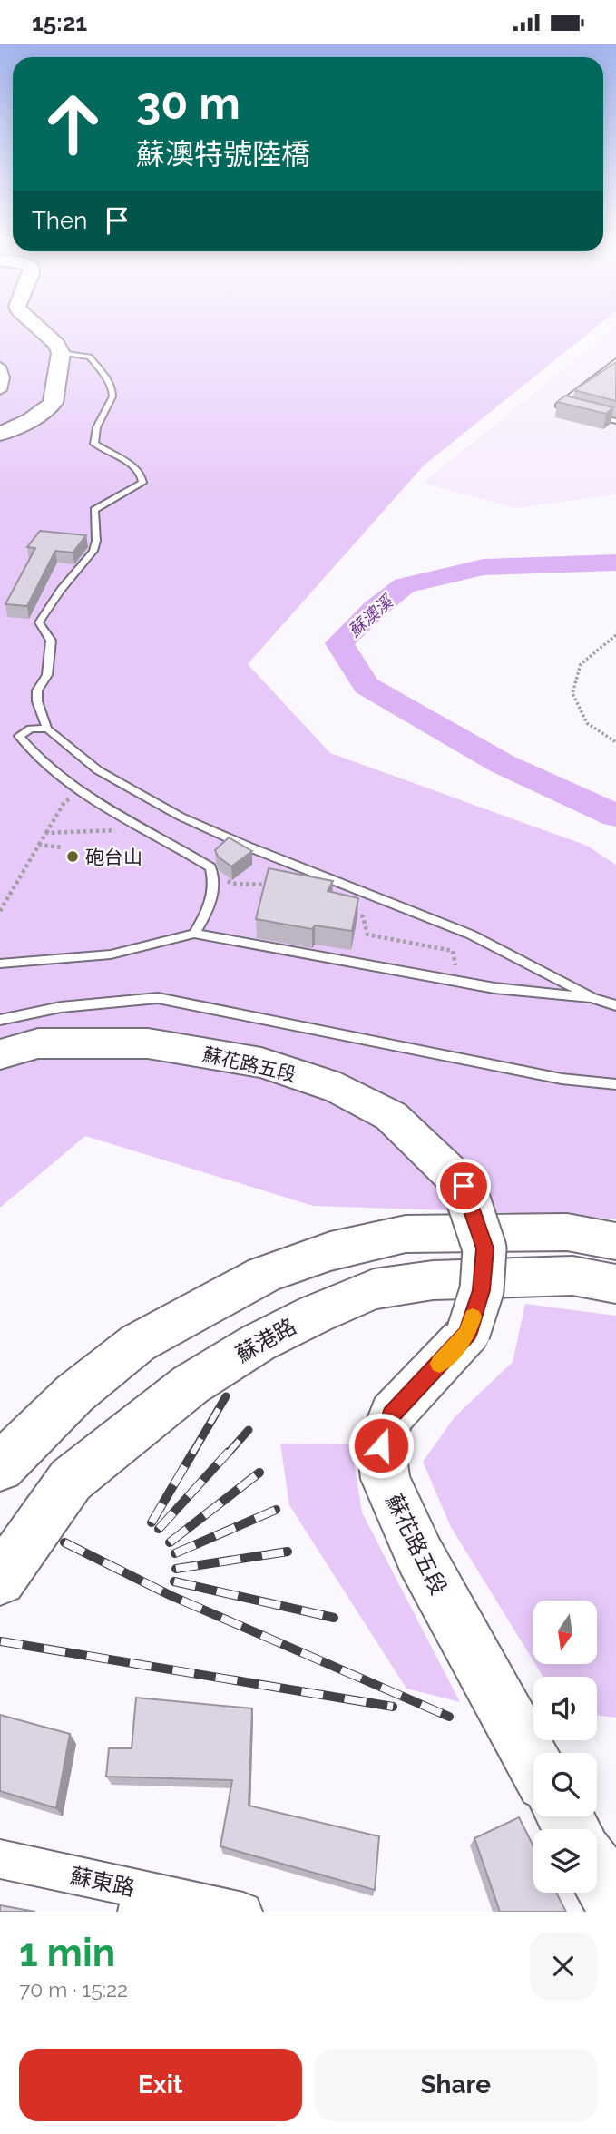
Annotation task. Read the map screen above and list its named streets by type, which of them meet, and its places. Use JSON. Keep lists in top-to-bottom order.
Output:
{
  "streets": {
    "main road": ["蘇花路五段", "蘇港路"],
    "street": ["蘇東路"]
  },
  "water": ["蘇澳溪"],
  "places": ["砲台山"],
  "north": "bottom",
  "page": {
    "status": "15:21",
    "turn": ["30 m", "蘇澳特號陸橋"],
    "then": "Then",
    "heading": ["1 min", "70 m · 15:22"],
    "buttons": ["Exit", "Share"]
  }
}
